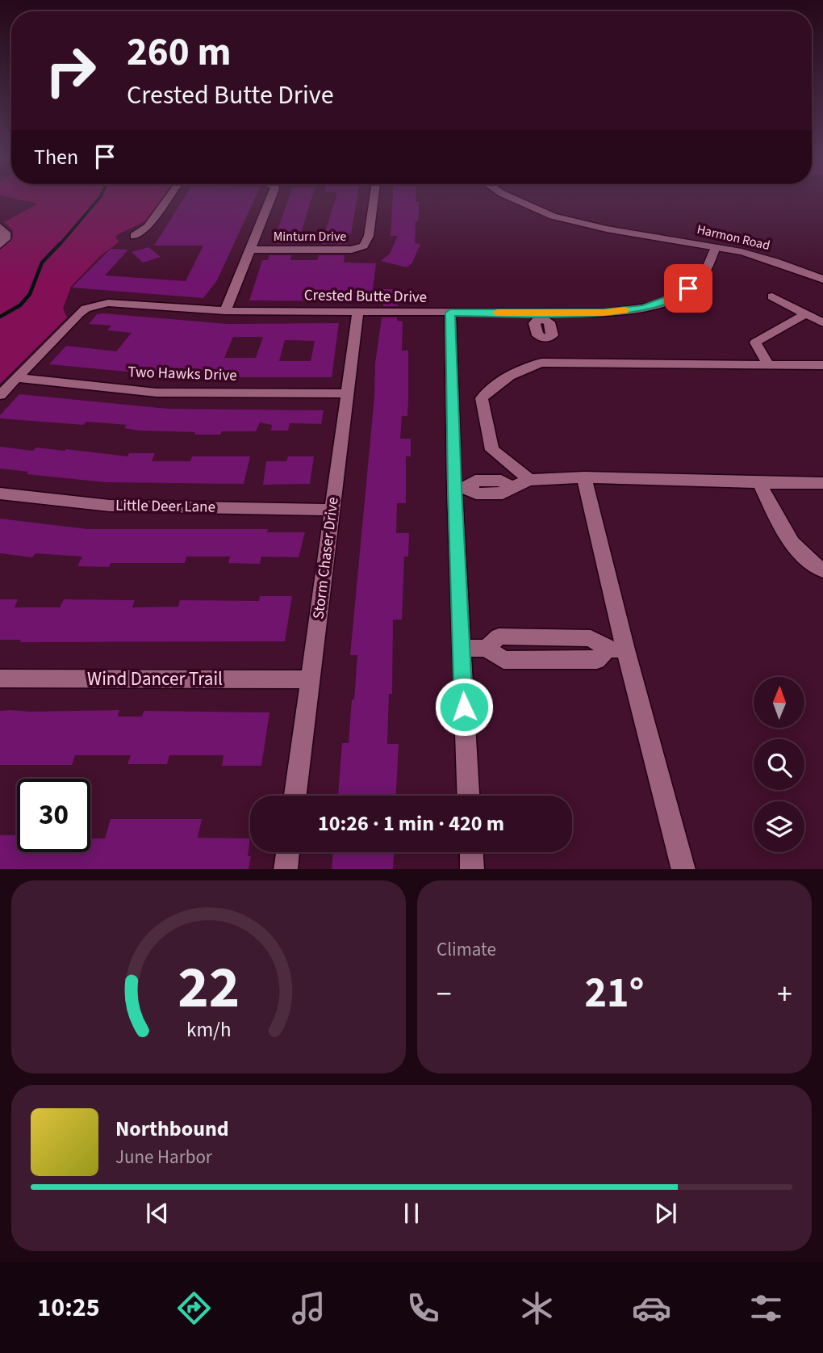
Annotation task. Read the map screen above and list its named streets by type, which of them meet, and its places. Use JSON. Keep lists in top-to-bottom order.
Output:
{
  "streets": {
    "street": [
      "Minturn Drive",
      "Harmon Road",
      "Crested Butte Drive",
      "Two Hawks Drive",
      "Little Deer Lane",
      "Storm Chaser Drive",
      "Wind Dancer Trail"
    ]
  },
  "crossings": [
    ["Harmon Road", "Crested Butte Drive"],
    ["Crested Butte Drive", "Two Hawks Drive"],
    ["Crested Butte Drive", "Storm Chaser Drive"],
    ["Two Hawks Drive", "Storm Chaser Drive"],
    ["Little Deer Lane", "Storm Chaser Drive"],
    ["Storm Chaser Drive", "Wind Dancer Trail"]
  ],
  "north": "top",
  "page": {
    "turn": ["260 m", "Crested Butte Drive"],
    "then": "Then",
    "limit": "30",
    "trip": "10:26 · 1 min · 420 m",
    "tile": "Climate",
    "heat": ["−", "21°", "+"],
    "song": ["Northbound", "June Harbor"],
    "tabs": "10:25",
    "gauge": ["22", "km/h"]
  }
}
